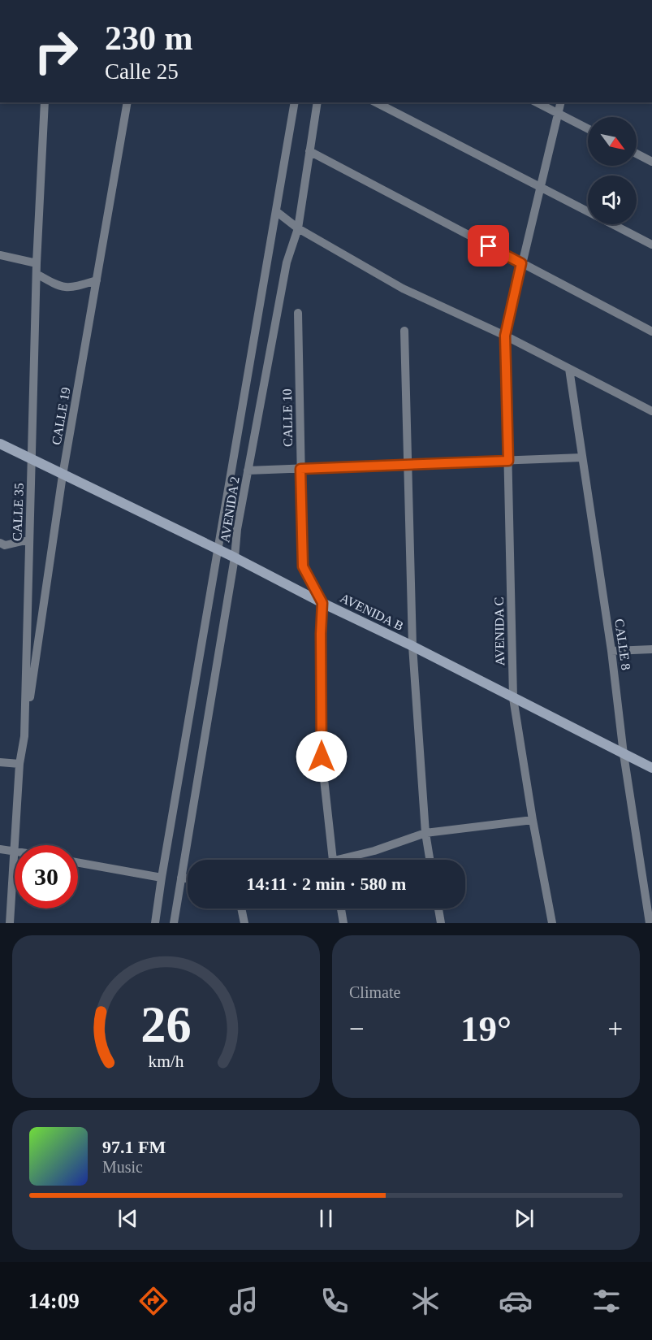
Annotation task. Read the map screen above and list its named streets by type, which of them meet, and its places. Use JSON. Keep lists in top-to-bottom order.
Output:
{
  "streets": {
    "street": [
      "CALLE 19",
      "CALLE 10",
      "AVENIDA 2",
      "CALLE 35",
      "AVENIDA B",
      "AVENIDA C",
      "CALLE 8"
    ]
  },
  "crossings": [
    ["CALLE 19", "CALLE 35"],
    ["CALLE 19", "AVENIDA B"],
    ["CALLE 10", "AVENIDA B"],
    ["AVENIDA 2", "AVENIDA B"],
    ["CALLE 35", "AVENIDA B"],
    ["AVENIDA B", "AVENIDA C"],
    ["AVENIDA B", "CALLE 8"]
  ],
  "north": "bottom right",
  "page": {
    "turn": ["230 m", "Calle 25"],
    "limit": "30",
    "trip": "14:11 · 2 min · 580 m",
    "tile": "Climate",
    "heat": ["−", "19°", "+"],
    "song": ["97.1 FM", "Music"],
    "tabs": "14:09",
    "gauge": ["26", "km/h"]
  }
}
